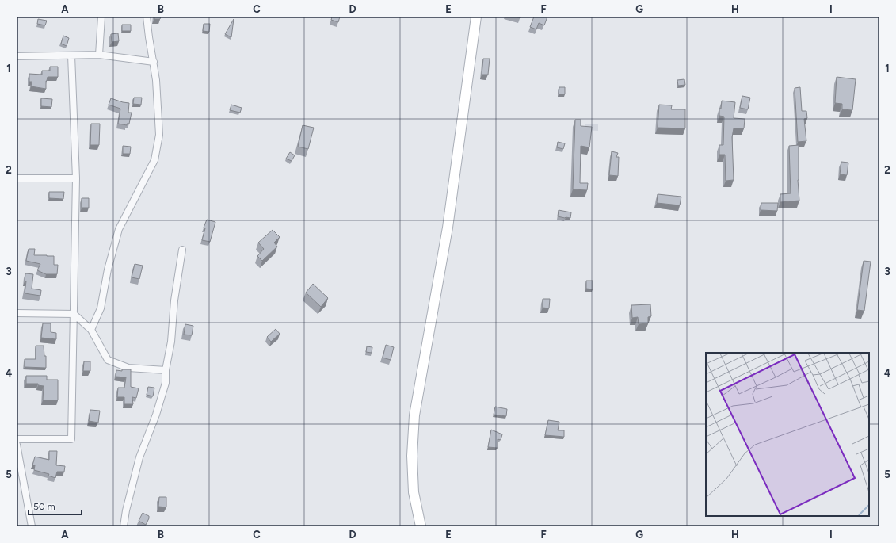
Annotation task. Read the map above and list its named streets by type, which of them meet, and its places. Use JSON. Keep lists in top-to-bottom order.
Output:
{
  "scale_bar": "50 m",
  "grid": {
    "columns": [
      "A",
      "B",
      "C",
      "D",
      "E",
      "F",
      "G",
      "H",
      "I"
    ],
    "rows": [
      "1",
      "2",
      "3",
      "4",
      "5"
    ]
  }
}
